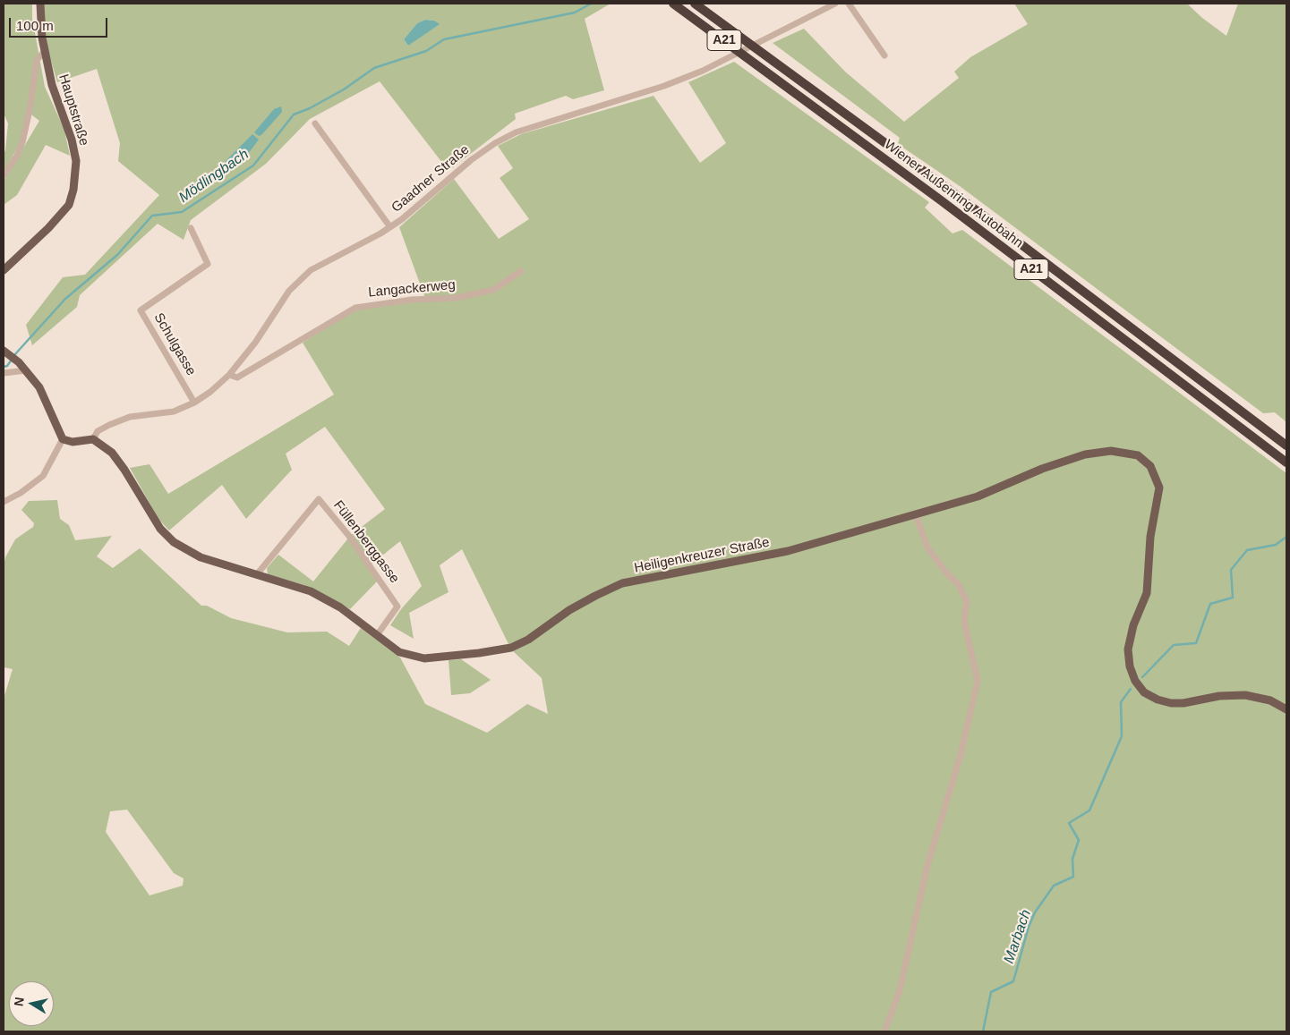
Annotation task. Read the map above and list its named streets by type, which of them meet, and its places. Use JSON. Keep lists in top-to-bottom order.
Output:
{
  "streets": {
    "highway": ["A21", "Wiener Außenring Autobahn"],
    "main road": ["Hauptstraße", "Heiligenkreuzer Straße"],
    "street": [
      "Gaadner Straße",
      "Langackerweg",
      "Schulgasse",
      "Füllenberggasse"
    ]
  },
  "crossings": [
    ["Gaadner Straße", "Langackerweg"],
    ["Gaadner Straße", "Schulgasse"],
    ["Gaadner Straße", "Heiligenkreuzer Straße"],
    ["Füllenberggasse", "Heiligenkreuzer Straße"]
  ],
  "water": ["Mödlingbach", "Marbach"],
  "scale_bar": "100 m",
  "north": "left"
}
